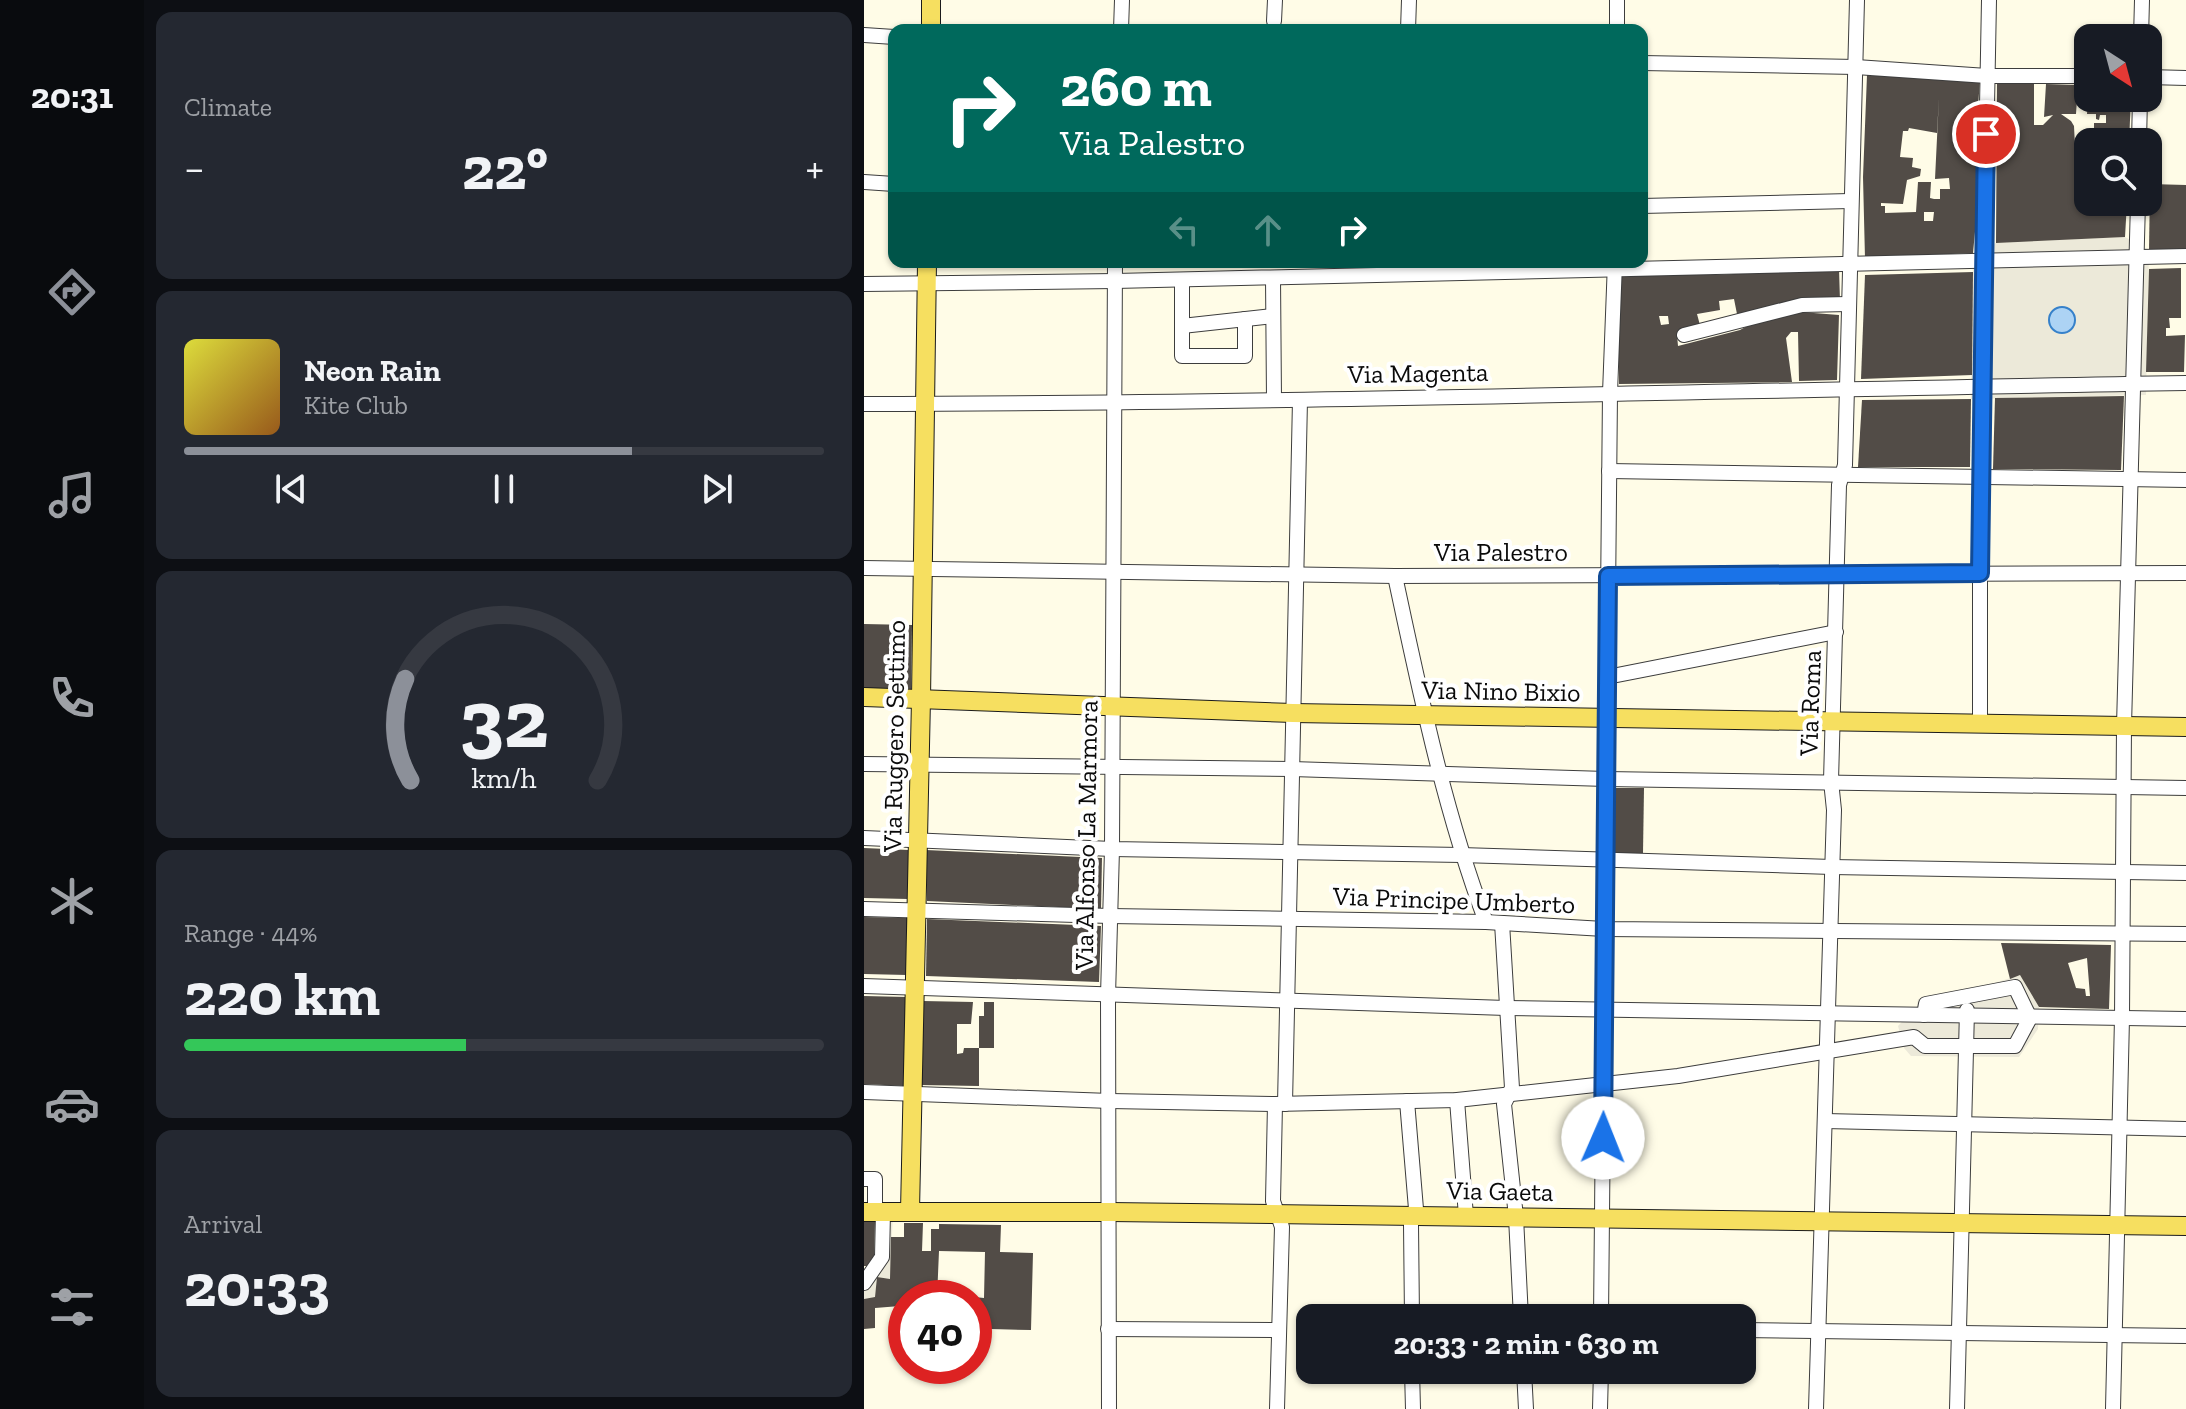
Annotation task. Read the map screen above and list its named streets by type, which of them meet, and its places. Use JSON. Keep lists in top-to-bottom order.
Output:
{
  "streets": {
    "main road": ["Via Nino Bixio", "Via Ruggero Settimo", "Via Gaeta"],
    "street": [
      "Via Magenta",
      "Via Palestro",
      "Via Roma",
      "Via Alfonso La Marmora",
      "Via Principe Umberto"
    ]
  },
  "crossings": [
    ["Via Magenta", "Via Roma"],
    ["Via Magenta", "Via Ruggero Settimo"],
    ["Via Magenta", "Via Alfonso La Marmora"],
    ["Via Palestro", "Via Roma"],
    ["Via Palestro", "Via Ruggero Settimo"],
    ["Via Palestro", "Via Alfonso La Marmora"],
    ["Via Nino Bixio", "Via Roma"],
    ["Via Nino Bixio", "Via Ruggero Settimo"],
    ["Via Nino Bixio", "Via Alfonso La Marmora"],
    ["Via Roma", "Via Principe Umberto"],
    ["Via Roma", "Via Gaeta"],
    ["Via Ruggero Settimo", "Via Principe Umberto"],
    ["Via Ruggero Settimo", "Via Gaeta"],
    ["Via Alfonso La Marmora", "Via Principe Umberto"],
    ["Via Alfonso La Marmora", "Via Gaeta"]
  ],
  "north": "bottom right",
  "page": {
    "tabs": "20:31",
    "tile": [
      "Climate",
      ["Range · 44%", "220 km"],
      ["Arrival", "20:33"]
    ],
    "turn": ["260 m", "Via Palestro"],
    "heat": ["−", "22°", "+"],
    "song": ["Neon Rain", "Kite Club"],
    "limit": "40",
    "trip": "20:33 · 2 min · 630 m",
    "gauge": ["32", "km/h"]
  }
}
